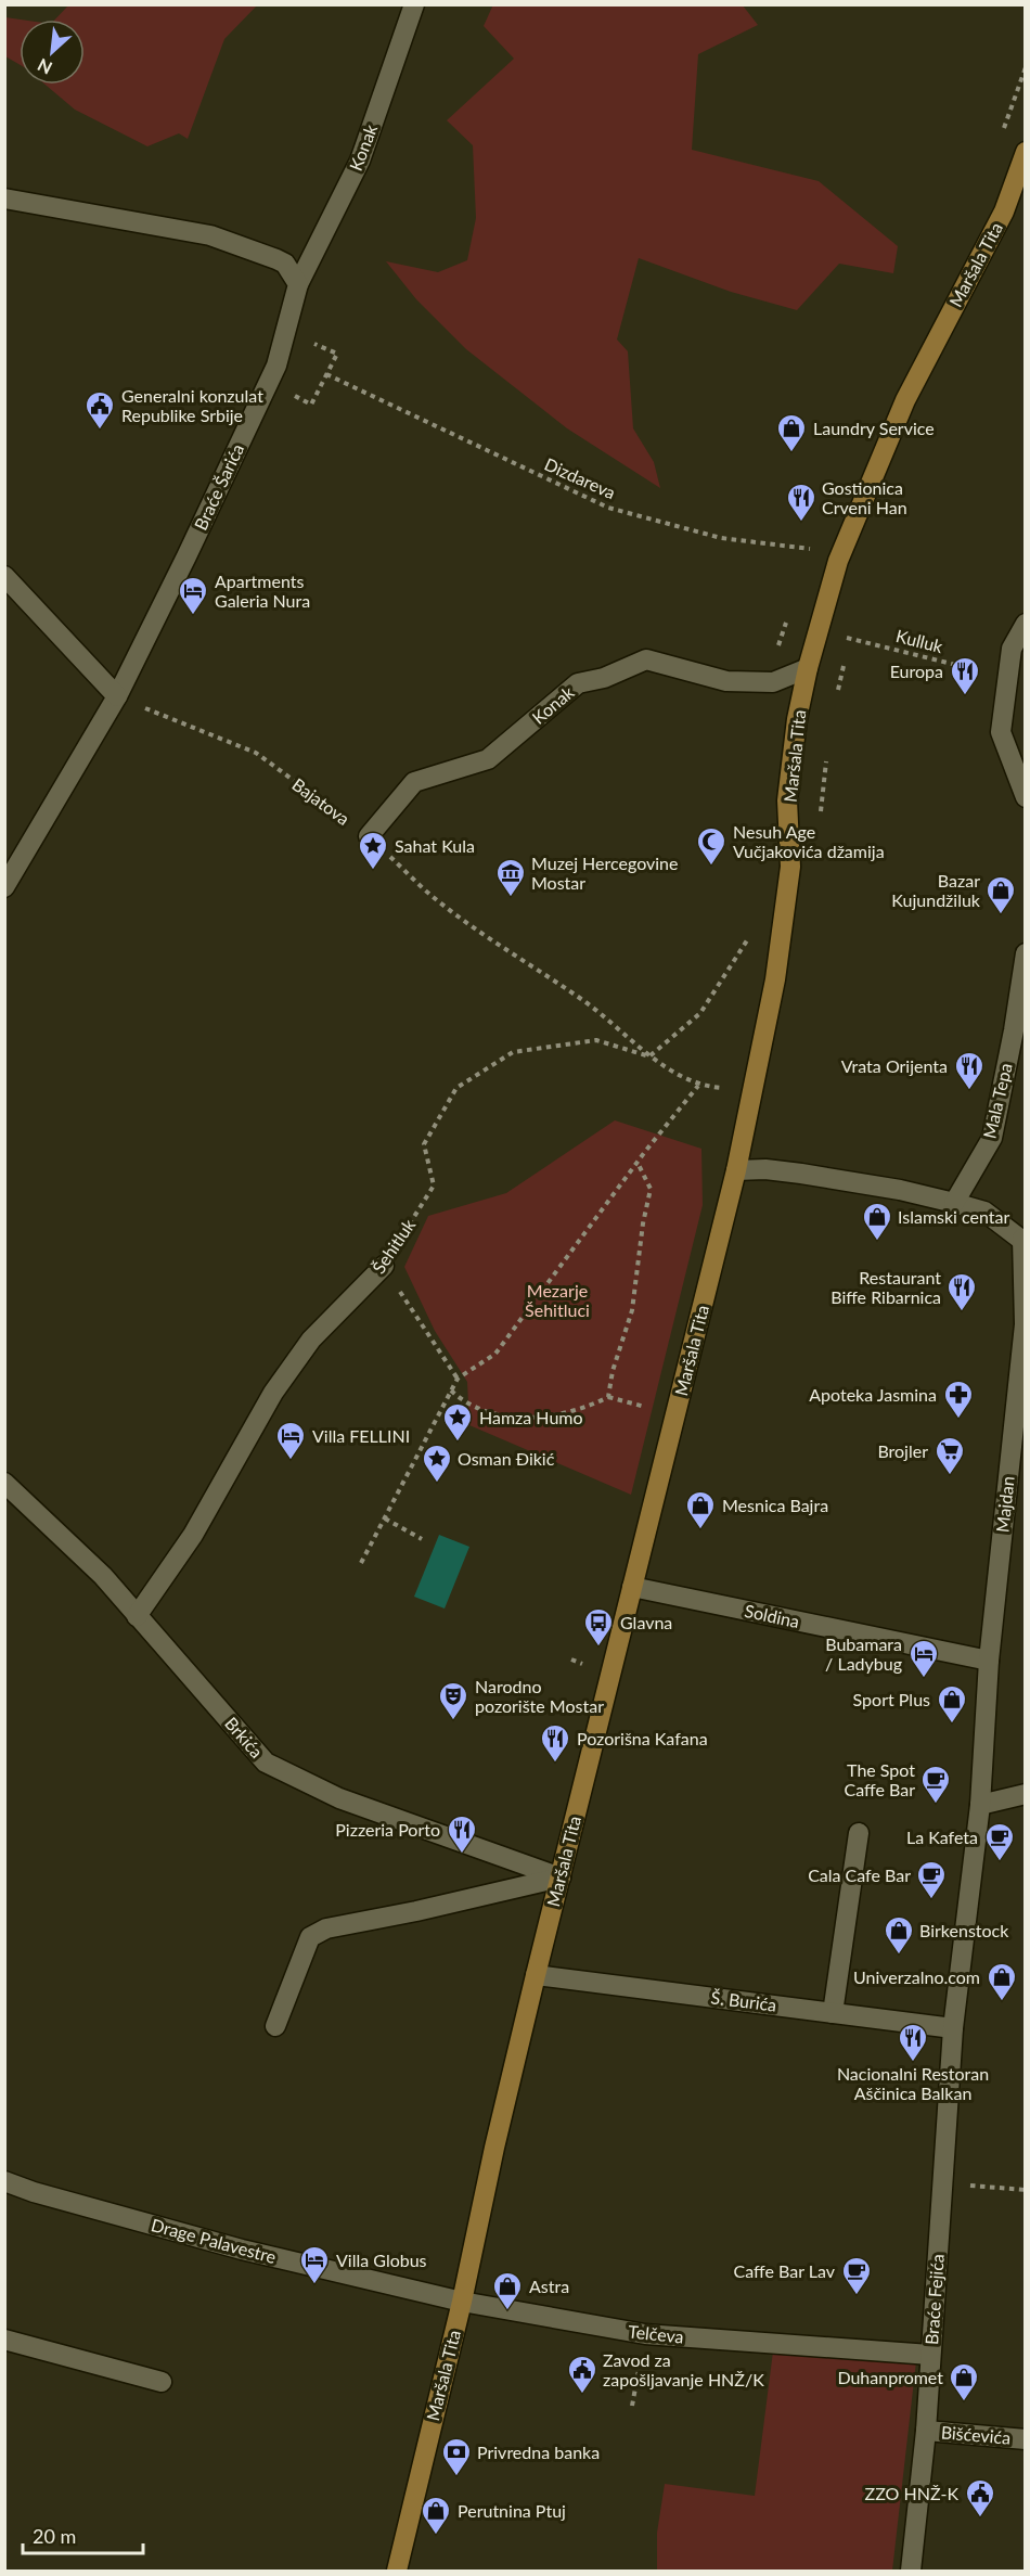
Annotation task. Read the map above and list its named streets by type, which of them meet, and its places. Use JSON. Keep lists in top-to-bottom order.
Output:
{
  "streets": {
    "street": [
      "Konak",
      "Maršala Tita",
      "Braće Šarića",
      "Mala Tepa",
      "Šehitluk",
      "Majdan",
      "Soldina",
      "Brkića",
      "Š. Burića",
      "Drage Palavestre",
      "Braće Fejića",
      "Telčeva",
      "Bišćevića"
    ],
    "path": ["Dizdareva", "Kulluk", "Bajatova"]
  },
  "crossings": [
    ["Konak", "Maršala Tita"],
    ["Konak", "Braće Šarića"],
    ["Konak", "Bajatova"],
    ["Maršala Tita", "Dizdareva"],
    ["Maršala Tita", "Majdan"],
    ["Maršala Tita", "Soldina"],
    ["Maršala Tita", "Brkića"],
    ["Maršala Tita", "Š. Burića"],
    ["Maršala Tita", "Drage Palavestre"],
    ["Maršala Tita", "Telčeva"],
    ["Braće Šarića", "Bajatova"],
    ["Bajatova", "Šehitluk"],
    ["Mala Tepa", "Majdan"],
    ["Šehitluk", "Brkića"],
    ["Majdan", "Soldina"],
    ["Majdan", "Š. Burića"],
    ["Majdan", "Braće Fejića"],
    ["Š. Burića", "Braće Fejića"],
    ["Drage Palavestre", "Telčeva"],
    ["Braće Fejića", "Telčeva"],
    ["Braće Fejića", "Bišćevića"]
  ],
  "parks": ["Mezarje Šehitluci"],
  "places": {
    "public building": ["Generalni konzulat Republike Srbije", "Zavod za zapošljavanje HNŽ/K", "ZZO HNŽ-K"],
    "shop": [
      "Laundry Service",
      "Bazar Kujundžiluk",
      "Islamski centar",
      "Mesnica Bajra",
      "Sport Plus",
      "Birkenstock",
      "Univerzalno.com",
      "Astra",
      "Duhanpromet",
      "Perutnina Ptuj"
    ],
    "restaurant": [
      "Gostionica Crveni Han",
      "Europa",
      "Vrata Orijenta",
      "Restaurant Biffe Ribarnica",
      "Pozorišna Kafana",
      "Pizzeria Porto",
      "Nacionalni Restoran Aščinica Balkan"
    ],
    "hotel": [
      "Apartments Galeria Nura",
      "Villa FELLINI",
      "Bubamara / Ladybug",
      "Villa Globus"
    ],
    "mosque": ["Nesuh Age Vučjakovića džamija"],
    "place": ["Sahat Kula", "Hamza Humo", "Osman Đikić"],
    "museum": ["Muzej Hercegovine Mostar"],
    "pharmacy": ["Apoteka Jasmina"],
    "supermarket": ["Brojler"],
    "bus stop": ["Glavna"],
    "theatre": ["Narodno pozorište Mostar"],
    "cafe": [
      "The Spot Caffe Bar",
      "La Kafeta",
      "Cala Cafe Bar",
      "Caffe Bar Lav"
    ],
    "bank": ["Privredna banka"]
  },
  "scale_bar": "20 m",
  "north": "bottom left"
}
